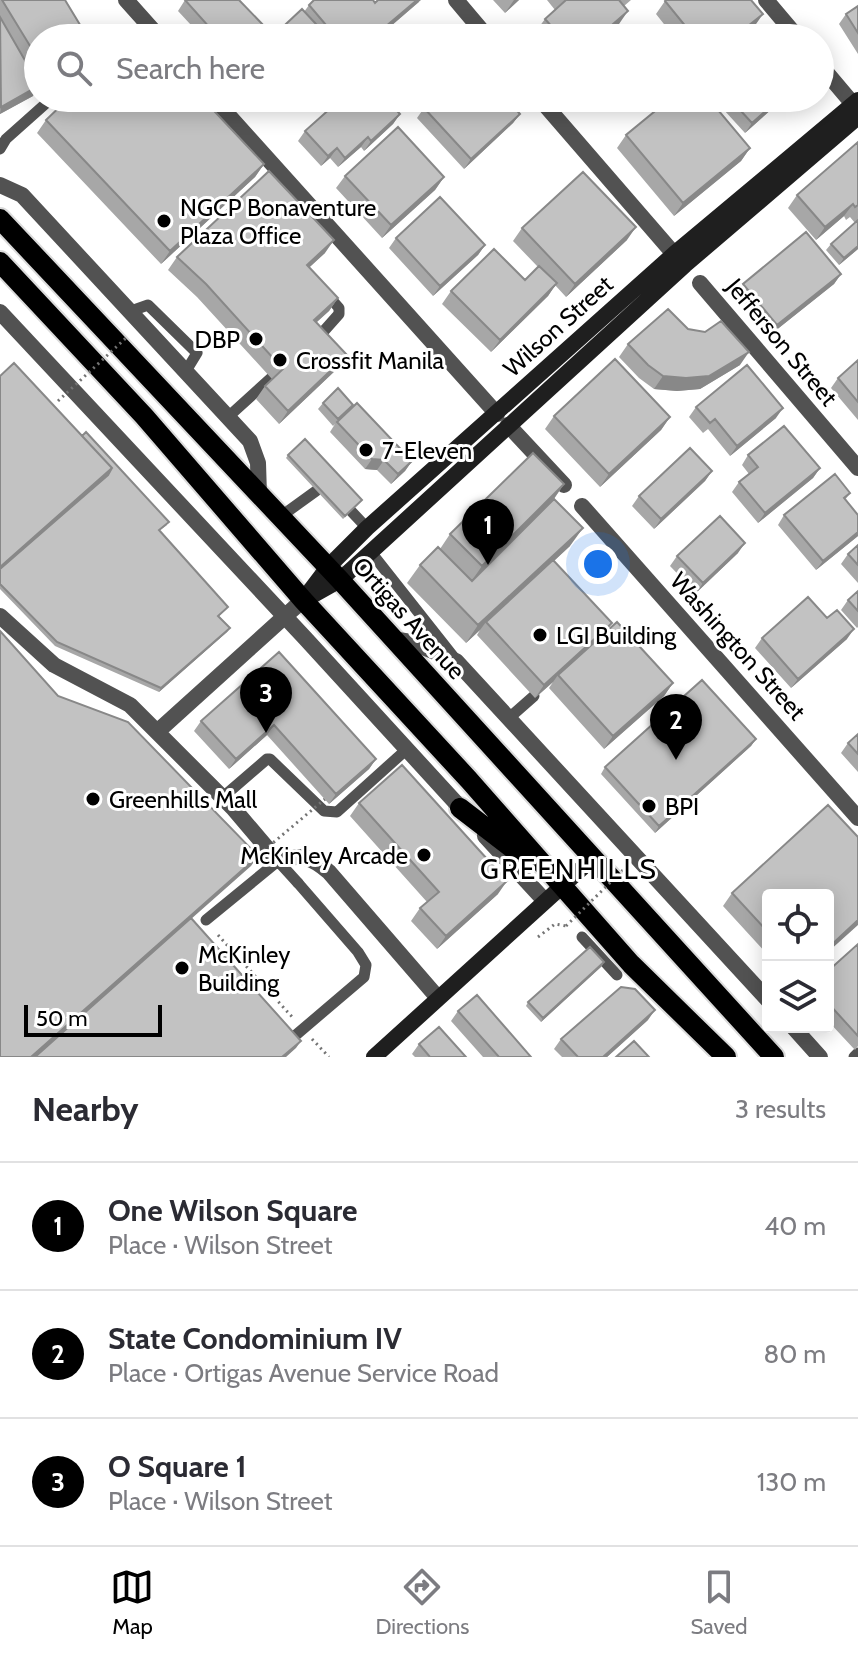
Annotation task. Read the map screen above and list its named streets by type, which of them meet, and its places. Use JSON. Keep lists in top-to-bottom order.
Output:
{
  "streets": {
    "main road": ["Wilson Street", "Ortigas Avenue"],
    "street": ["Jefferson Street", "Washington Street"]
  },
  "crossings": [
    ["Wilson Street", "Ortigas Avenue"]
  ],
  "districts": ["GREENHILLS"],
  "places": [
    "NGCP Bonaventure Plaza Office",
    "DBP",
    "Crossfit Manila",
    "7-Eleven",
    "LGI Building",
    "Greenhills Mall",
    "BPI",
    "McKinley Arcade",
    "McKinley Building"
  ],
  "scale_bar": "50 m",
  "page": {
    "search": "Search here",
    "pins": ["1", "3", "2"],
    "scale": "50 m",
    "heading": ["Nearby", "3 results"],
    "list": [
      {
        "mark": "1",
        "name": "One Wilson Square",
        "note": "Place · Wilson Street",
        "value": "40 m"
      },
      {
        "mark": "2",
        "name": "State Condominium IV",
        "note": "Place · Ortigas Avenue Service Road",
        "value": "80 m"
      },
      {
        "mark": "3",
        "name": "O Square 1",
        "note": "Place · Wilson Street",
        "value": "130 m"
      }
    ],
    "nav": ["Map", "Directions", "Saved"]
  }
}
